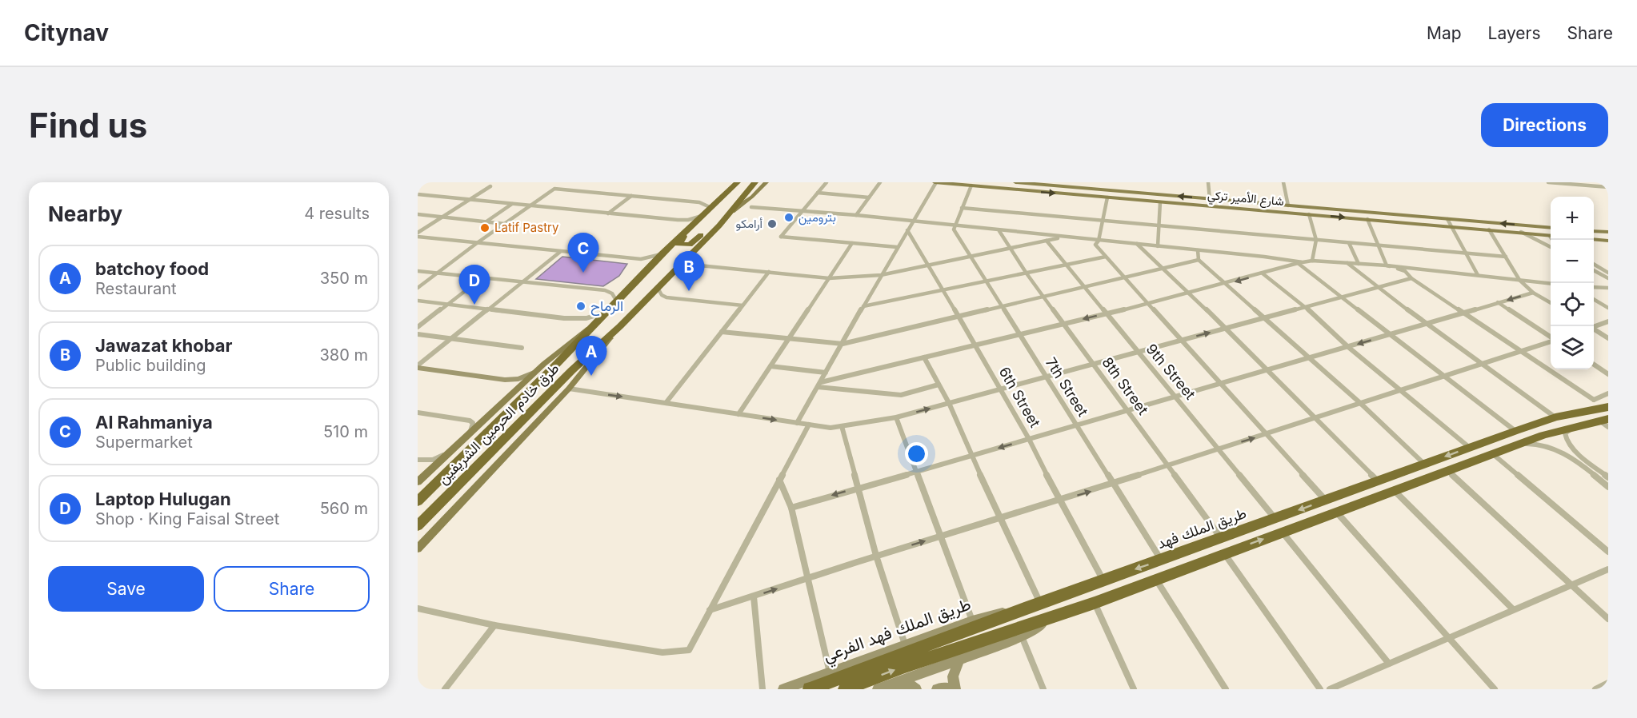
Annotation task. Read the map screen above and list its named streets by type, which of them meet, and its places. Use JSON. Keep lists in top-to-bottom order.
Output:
{
  "streets": {
    "highway": ["طرق خادم الحرمين الشريفين", "طريق الملك فهد"],
    "main road": ["شارع الأمير تركي", "طريق الملك فهد الفرعي"],
    "street": [
      "9th Street",
      "8th Street",
      "7th Street",
      "6th Street"
    ]
  },
  "crossings": [
    ["9th Street", "طريق الملك فهد"],
    ["8th Street", "طريق الملك فهد"],
    ["7th Street", "طريق الملك فهد"],
    ["6th Street", "طريق الملك فهد"],
    ["طريق الملك فهد", "طريق الملك فهد الفرعي"]
  ],
  "places": [
    "بترومين",
    "أرامكو",
    "Latif Pastry",
    "الرماح"
  ],
  "page": {
    "header": "Citynav",
    "nav": ["Map", "Layers", "Share"],
    "buttons": [
      "Directions",
      ["Save", "Share"]
    ],
    "title": "Find us",
    "heading": ["Nearby", "4 results"],
    "map_buttons": ["+", "−"],
    "pins": [
      "C",
      "B",
      "D",
      "A"
    ],
    "list": [
      {
        "mark": "A",
        "name": "batchoy food",
        "note": "Restaurant",
        "value": "350 m"
      },
      {
        "mark": "B",
        "name": "Jawazat khobar",
        "note": "Public building",
        "value": "380 m"
      },
      {
        "mark": "C",
        "name": "Al Rahmaniya",
        "note": "Supermarket",
        "value": "510 m"
      },
      {
        "mark": "D",
        "name": "Laptop Hulugan",
        "note": "Shop · King Faisal Street",
        "value": "560 m"
      }
    ]
  }
}
